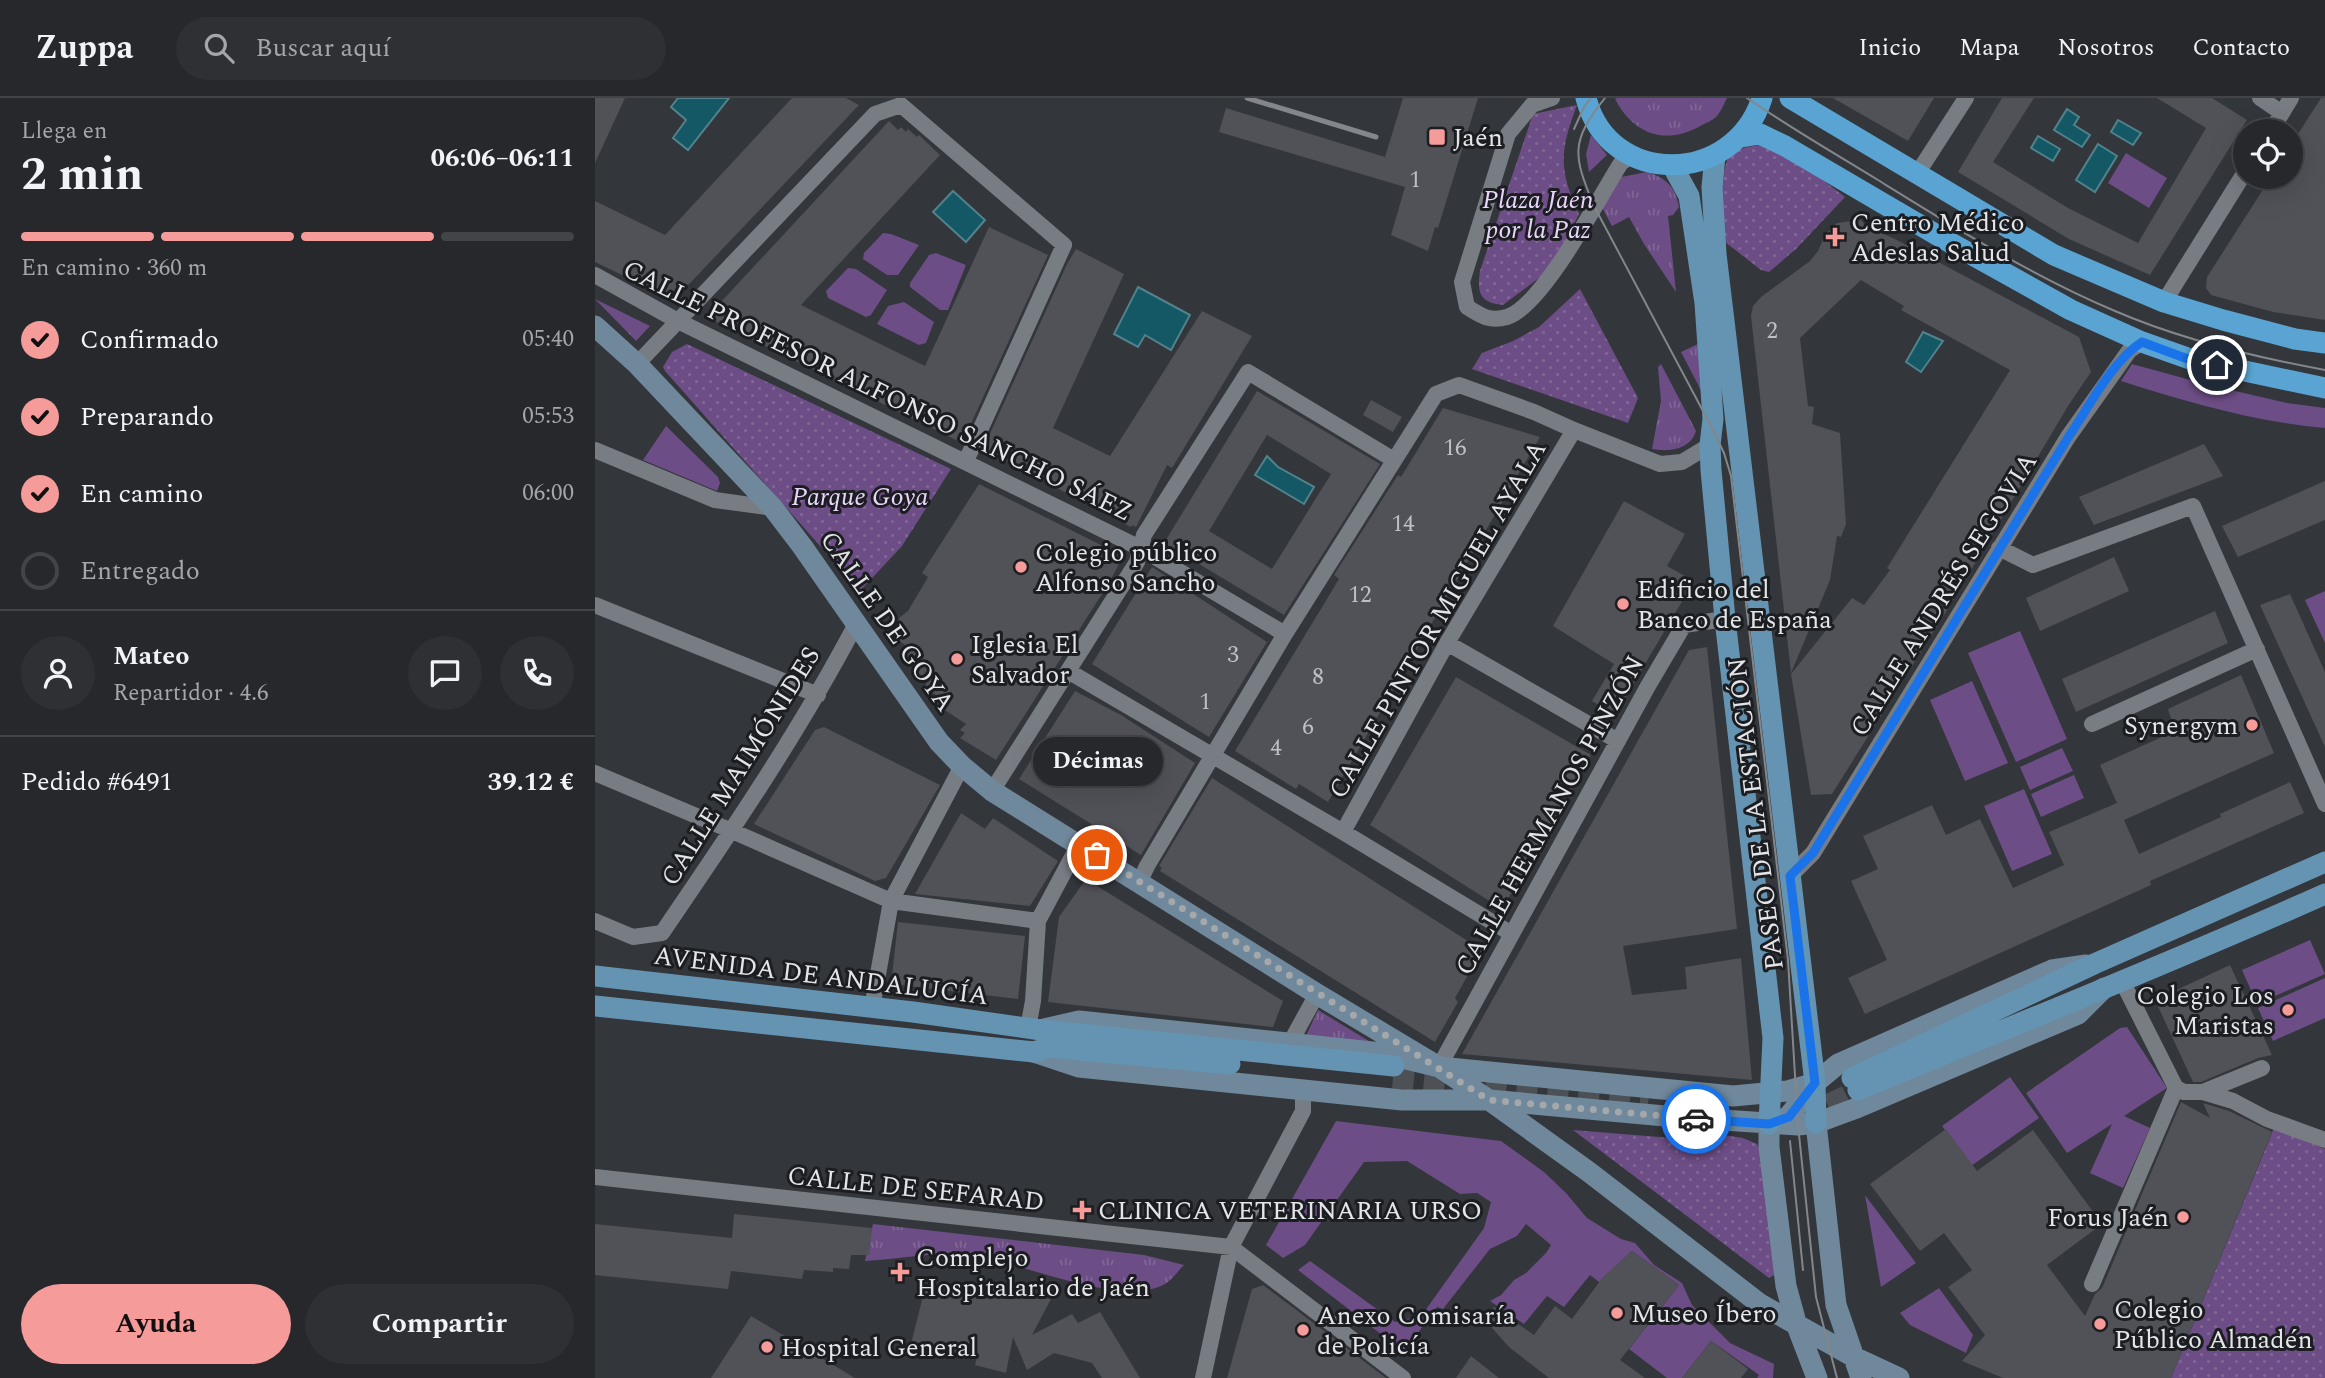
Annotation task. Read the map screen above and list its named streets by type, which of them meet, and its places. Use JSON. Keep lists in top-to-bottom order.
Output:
{
  "streets": {
    "main road": ["PASEO DE LA ESTACIÓN", "AVENIDA DE ANDALUCÍA"],
    "street": [
      "CALLE PROFESOR ALFONSO SANCHO SÁEZ",
      "CALLE ANDRÉS SEGOVIA",
      "CALLE PINTOR MIGUEL AYALA",
      "CALLE DE GOYA",
      "CALLE MAIMÓNIDES",
      "CALLE HERMANOS PINZÓN",
      "CALLE DE SEFARAD"
    ]
  },
  "crossings": [
    ["CALLE ANDRÉS SEGOVIA", "PASEO DE LA ESTACIÓN"],
    ["CALLE DE GOYA", "CALLE MAIMÓNIDES"],
    ["CALLE DE GOYA", "PASEO DE LA ESTACIÓN"],
    ["CALLE DE GOYA", "CALLE HERMANOS PINZÓN"],
    ["CALLE DE GOYA", "AVENIDA DE ANDALUCÍA"],
    ["PASEO DE LA ESTACIÓN", "CALLE HERMANOS PINZÓN"],
    ["PASEO DE LA ESTACIÓN", "AVENIDA DE ANDALUCÍA"],
    ["CALLE HERMANOS PINZÓN", "AVENIDA DE ANDALUCÍA"]
  ],
  "parks": ["Plaza Jaén por la Paz", "Parque Goya"],
  "places": {
    "transit": ["Jaén"],
    "health": ["Centro Médico Adeslas Salud", "CLINICA VETERINARIA URSO", "Complejo Hospitalario de Jaén"],
    "other": [
      "Colegio público Alfonso Sancho",
      "Edificio del Banco de España",
      "Iglesia El Salvador",
      "Synergym",
      "Décimas",
      "Colegio Los Maristas",
      "Forus Jaén",
      "Museo Íbero",
      "Colegio Público Almadén",
      "Anexo Comisaría de Policía",
      "Hospital General"
    ]
  },
  "house_numbers": [
    "1",
    "2",
    "16",
    "14",
    "12",
    "3",
    "8",
    "1",
    "6",
    "4"
  ],
  "page": {
    "header": "Zuppa",
    "search": "Buscar aquí",
    "nav": [
      "Inicio",
      "Mapa",
      "Nosotros",
      "Contacto"
    ],
    "heading": ["2 min", "Llega en", "06:06–06:11"],
    "panel": [
      "Mateo",
      "Repartidor · 4.6",
      "Pedido #6491",
      "39.12 €"
    ],
    "bar": "En camino · 360 m",
    "list": [
      ["Confirmado", "05:40"],
      ["Preparando", "05:53"],
      ["En camino", "06:00"],
      "Entregado"
    ],
    "bubble": "Décimas",
    "buttons": ["Ayuda", "Compartir"]
  }
}
